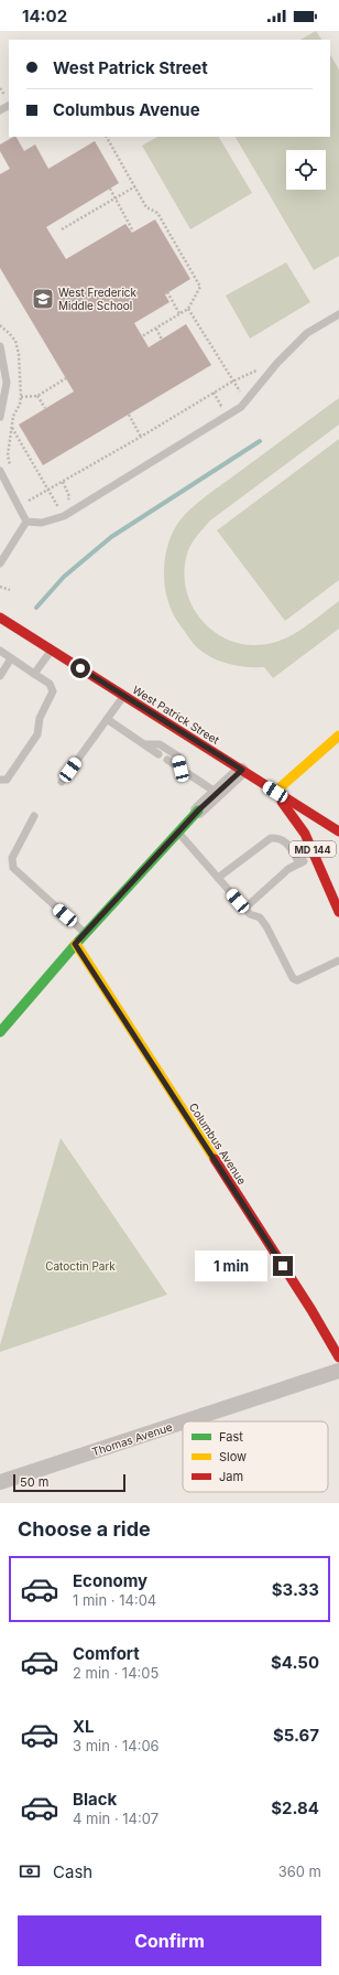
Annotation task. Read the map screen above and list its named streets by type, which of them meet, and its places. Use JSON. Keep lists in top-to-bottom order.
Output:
{
  "streets": {
    "street": [
      "West Patrick Street",
      "MD 144",
      "Columbus Avenue",
      "Thomas Avenue"
    ]
  },
  "crossings": [
    ["West Patrick Street", "MD 144"]
  ],
  "parks": ["Catoctin Park"],
  "places": {
    "school or university": ["West Frederick Middle School"]
  },
  "legend": ["Fast", "Slow", "Jam"],
  "scale_bar": "50 m",
  "page": {
    "status": "14:02",
    "banner": ["West Patrick Street", "Columbus Avenue"],
    "bubble": "1 min",
    "scale": "50 m",
    "heading": "Choose a ride",
    "list": [
      {
        "name": "Economy",
        "note": "1 min · 14:04",
        "value": "$3.33"
      },
      {
        "name": "Comfort",
        "note": "2 min · 14:05",
        "value": "$4.50"
      },
      {
        "name": "XL",
        "note": "3 min · 14:06",
        "value": "$5.67"
      },
      {
        "name": "Black",
        "note": "4 min · 14:07",
        "value": "$2.84"
      }
    ],
    "pay": ["Cash", "360 m"],
    "buttons": "Confirm"
  }
}
